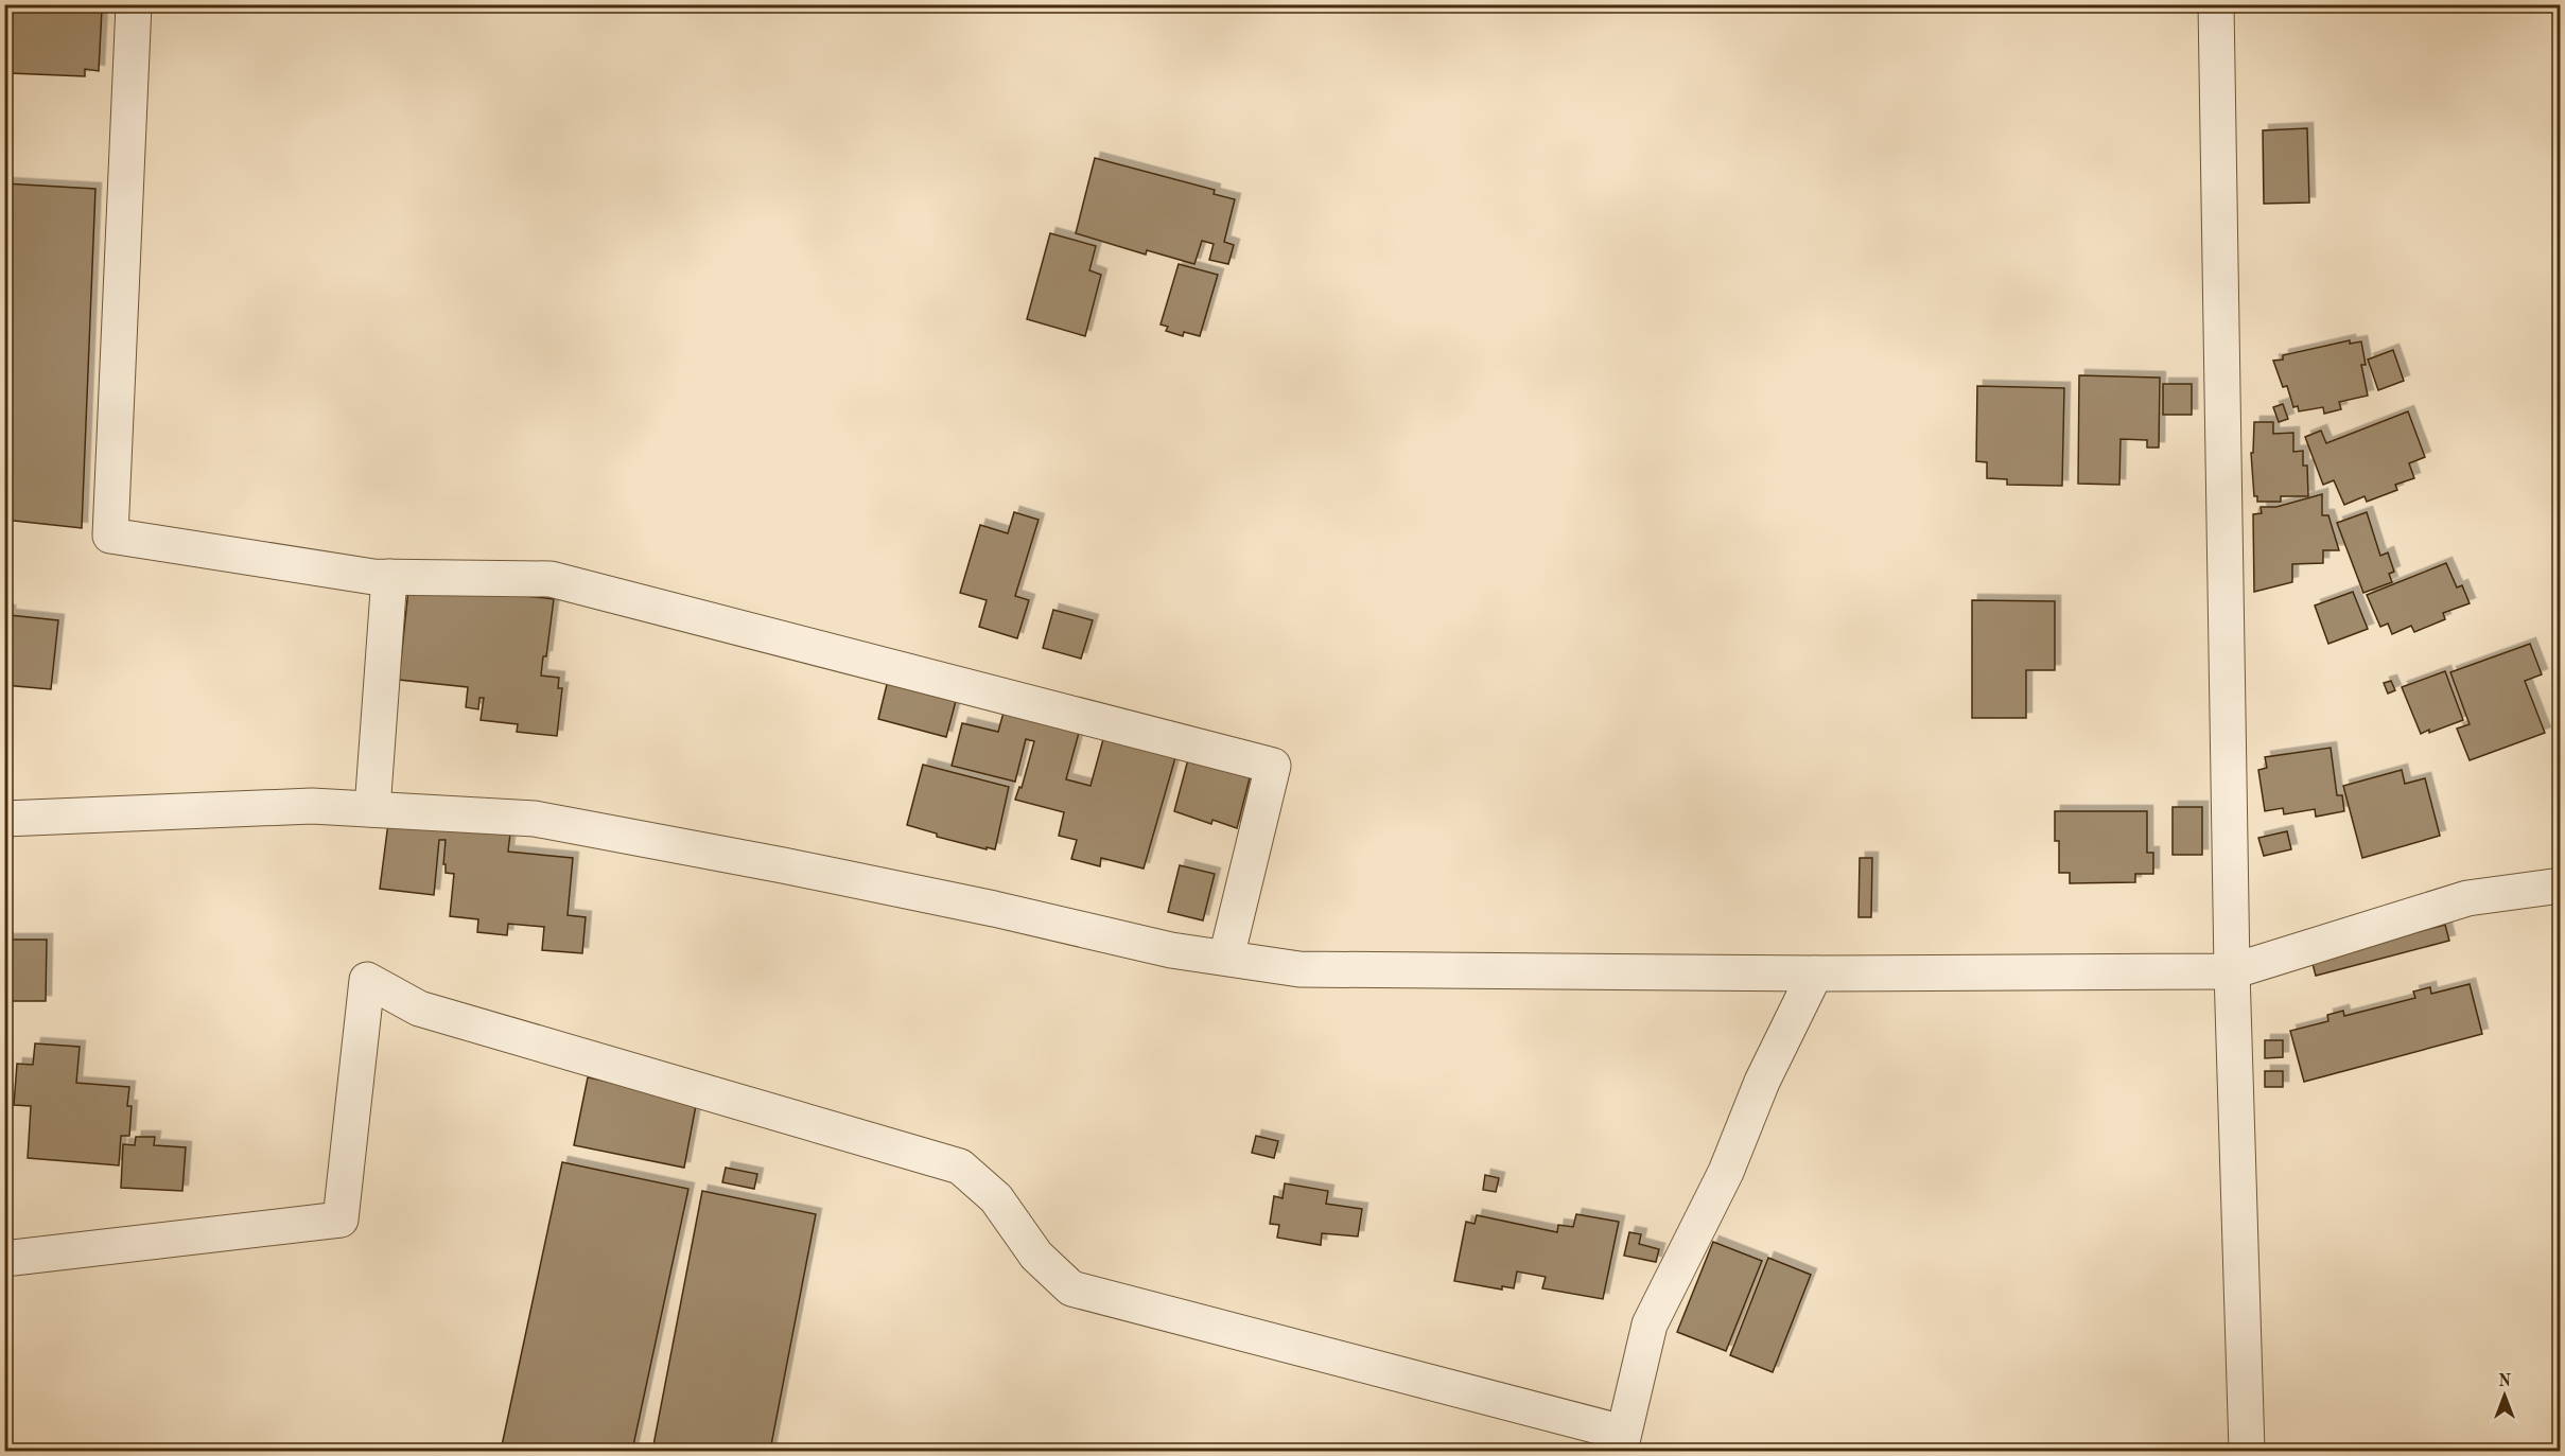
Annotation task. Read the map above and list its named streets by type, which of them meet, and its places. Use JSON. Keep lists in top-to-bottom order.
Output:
{
  "north": "top"
}
